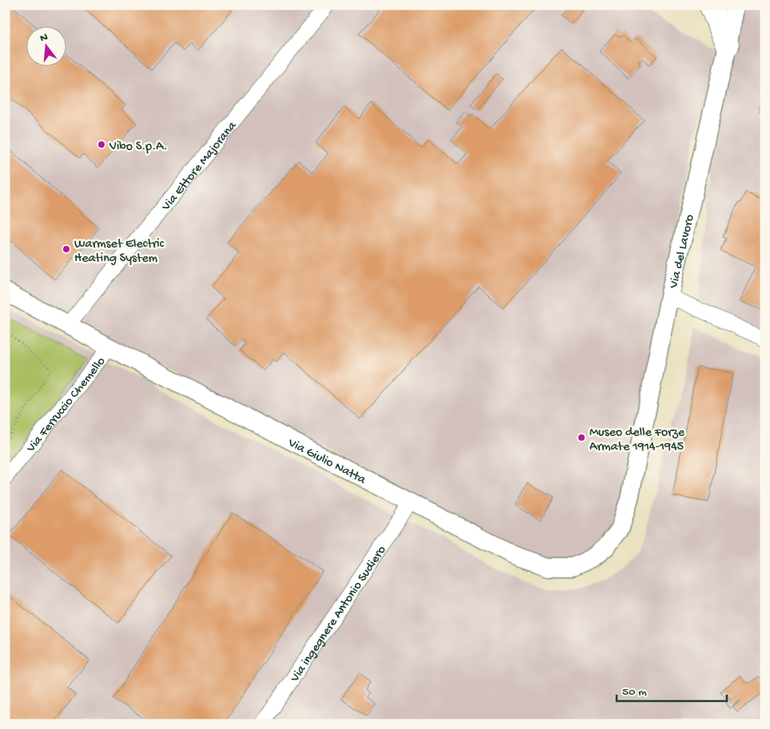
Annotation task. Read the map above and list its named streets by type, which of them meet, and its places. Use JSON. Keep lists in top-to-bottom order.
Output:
{
  "streets": {
    "street": [
      "Via Ettore Majorana",
      "Via del Lavoro",
      "Via Ferruccio Chemello",
      "Via Giulio Natta",
      "Via ingegnere Antonio Sudiero"
    ]
  },
  "crossings": [
    ["Via Ettore Majorana", "Via Giulio Natta"],
    ["Via del Lavoro", "Via Giulio Natta"],
    ["Via Ferruccio Chemello", "Via Giulio Natta"],
    ["Via Giulio Natta", "Via ingegnere Antonio Sudiero"]
  ],
  "places": ["Vibo S.p.A.", "Warmset Electric Heating System", "Museo delle Forze Armate 1914-1945"],
  "scale_bar": "50 m",
  "north": "top"
}
